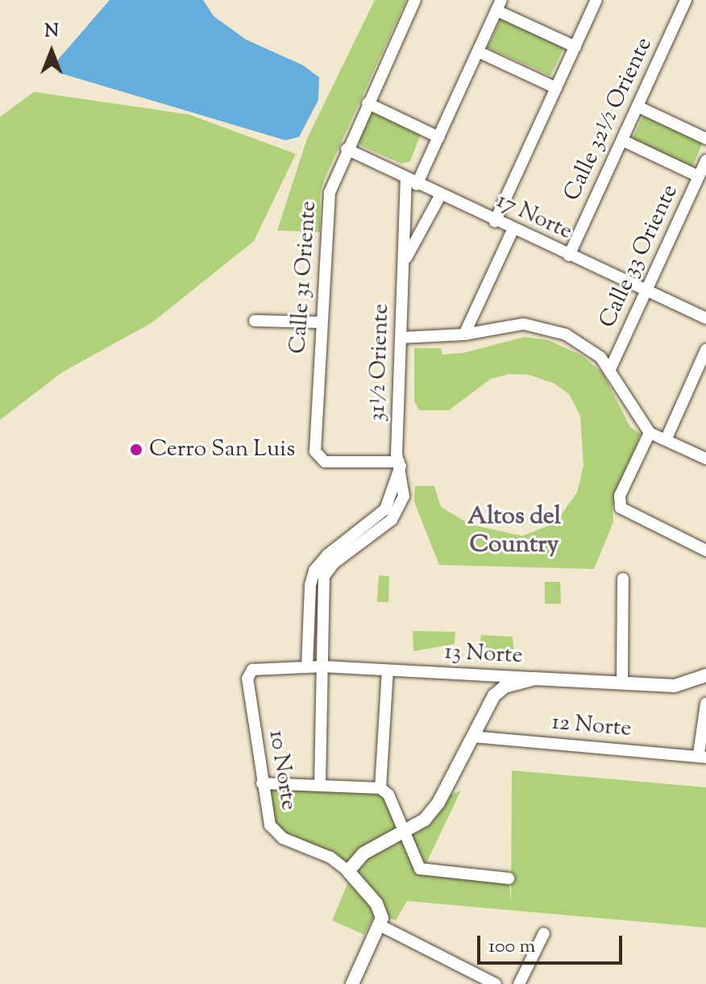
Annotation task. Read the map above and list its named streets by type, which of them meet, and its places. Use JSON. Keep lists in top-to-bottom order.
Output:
{
  "streets": {
    "street": [
      "Calle 32½ Oriente",
      "17 Norte",
      "Calle 33 Oriente",
      "Calle 31 Oriente",
      "31½ Oriente",
      "13 Norte",
      "12 Norte",
      "10 Norte"
    ]
  },
  "crossings": [
    ["Calle 32½ Oriente", "17 Norte"],
    ["17 Norte", "Calle 33 Oriente"],
    ["17 Norte", "Calle 31 Oriente"],
    ["17 Norte", "31½ Oriente"],
    ["Calle 31 Oriente", "31½ Oriente"],
    ["13 Norte", "10 Norte"]
  ],
  "districts": ["Altos del Country"],
  "places": ["Cerro San Luis"],
  "scale_bar": "100 m",
  "north": "top"
}
